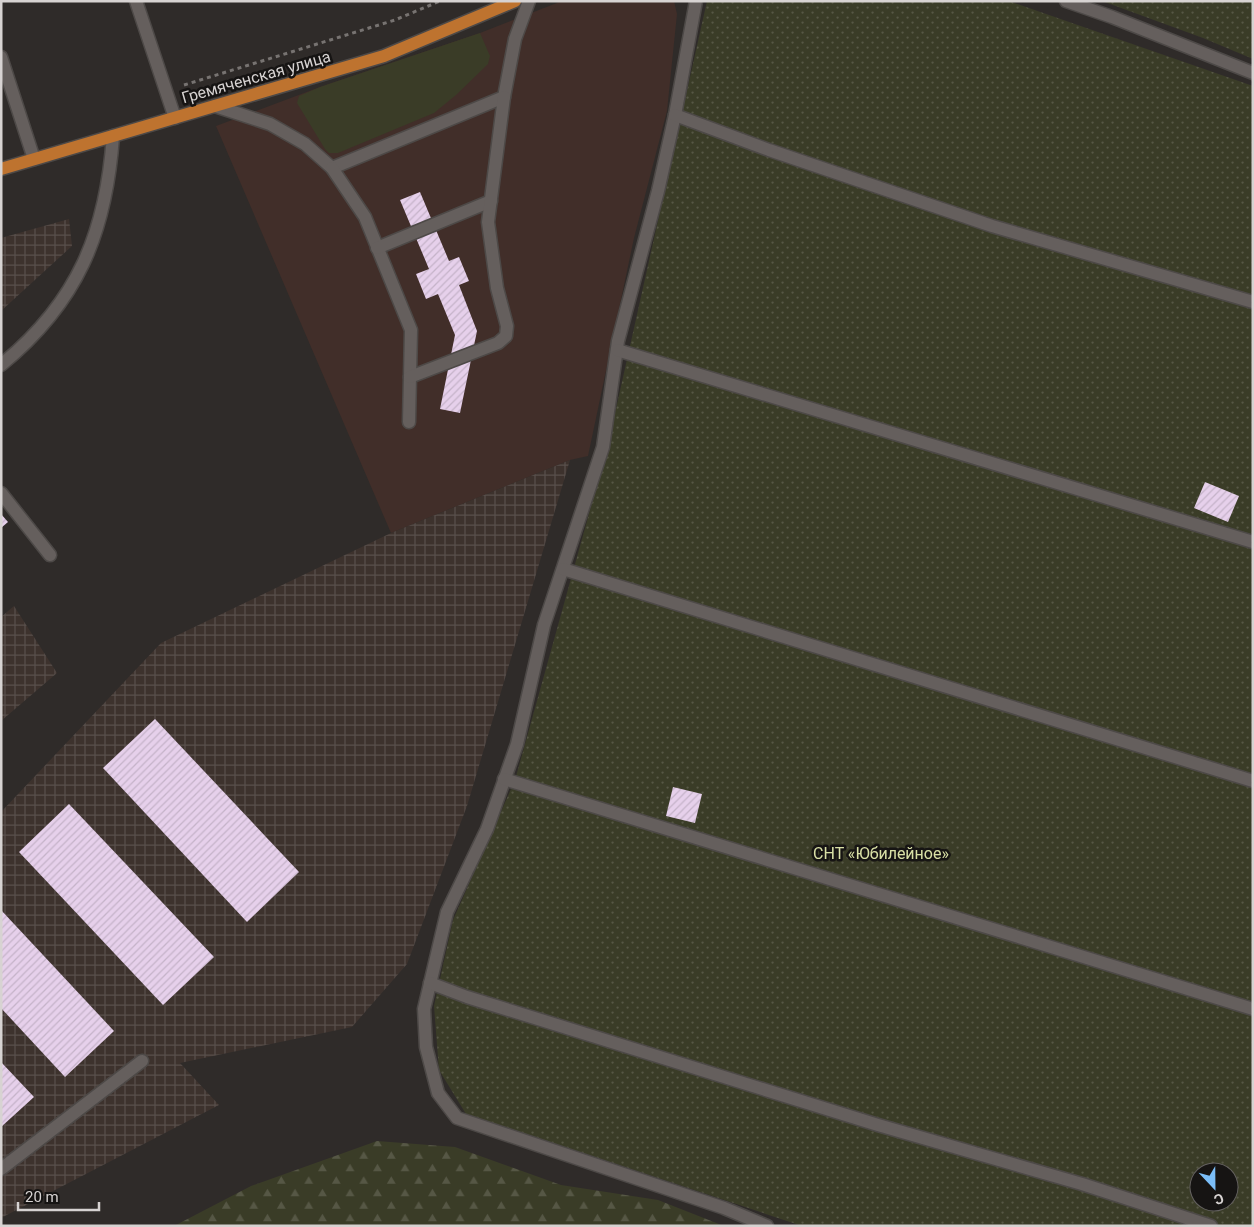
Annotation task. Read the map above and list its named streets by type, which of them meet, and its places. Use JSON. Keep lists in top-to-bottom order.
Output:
{
  "streets": {
    "main road": ["Гремяченская улица"]
  },
  "parks": ["СНТ «Юбилейное»"],
  "scale_bar": "20 m",
  "north": "bottom"
}
